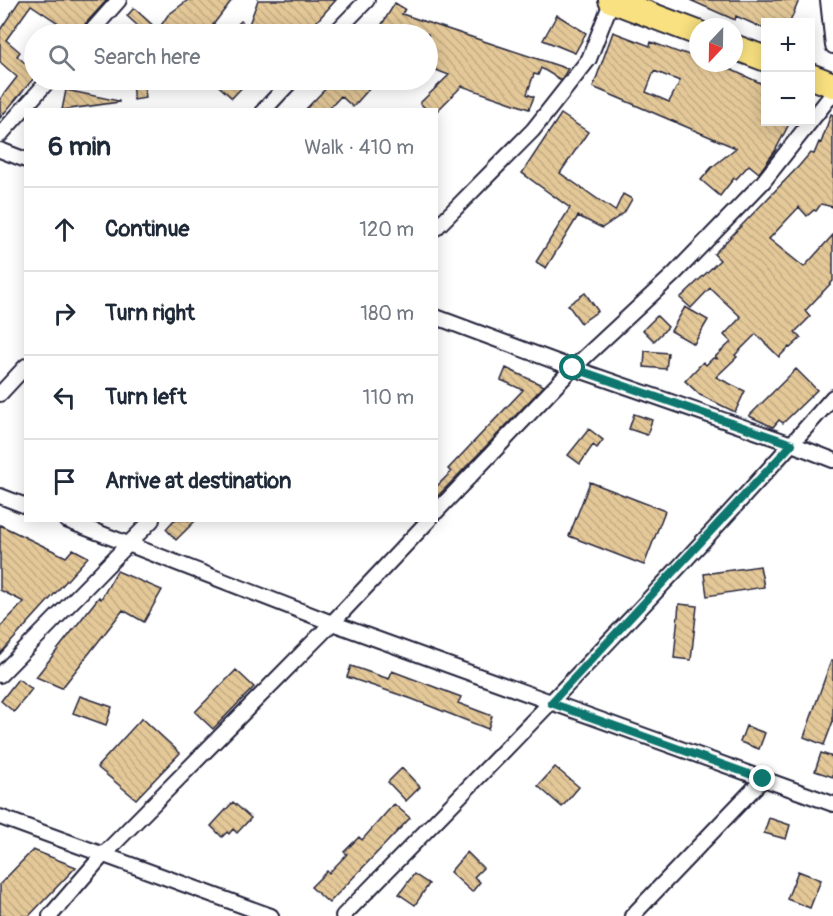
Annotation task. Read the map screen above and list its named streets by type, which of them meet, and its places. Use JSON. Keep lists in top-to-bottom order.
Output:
{
  "north": "bottom",
  "page": {
    "map_buttons": ["+", "−"],
    "search": "Search here",
    "heading": ["6 min", "Walk · 410 m"],
    "list": [
      ["Continue", "120 m"],
      ["Turn right", "180 m"],
      ["Turn left", "110 m"],
      "Arrive at destination"
    ]
  }
}
